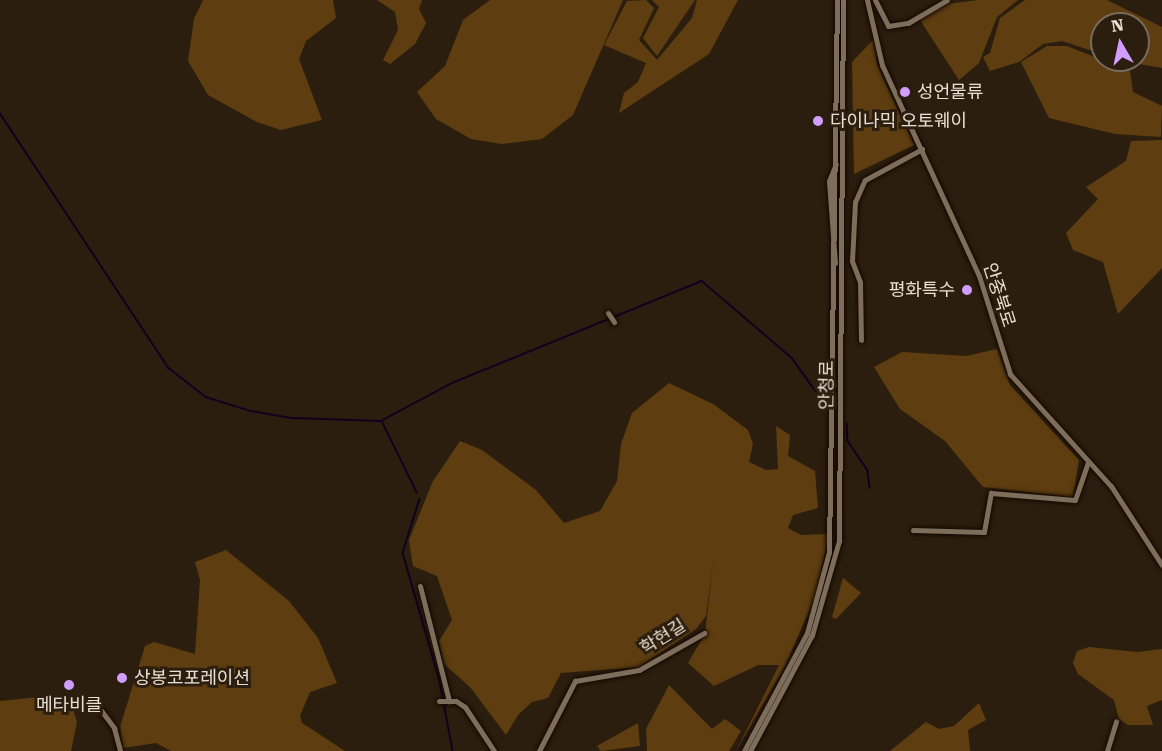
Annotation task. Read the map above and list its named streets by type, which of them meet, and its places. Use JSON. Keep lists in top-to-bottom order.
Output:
{
  "streets": {
    "street": ["안중북로", "안청로", "학현길"]
  },
  "places": [
    "성언물류",
    "다이나믹 오토웨이",
    "평화특수",
    "상봉코포레이션",
    "메타비클"
  ],
  "north": "top"
}
